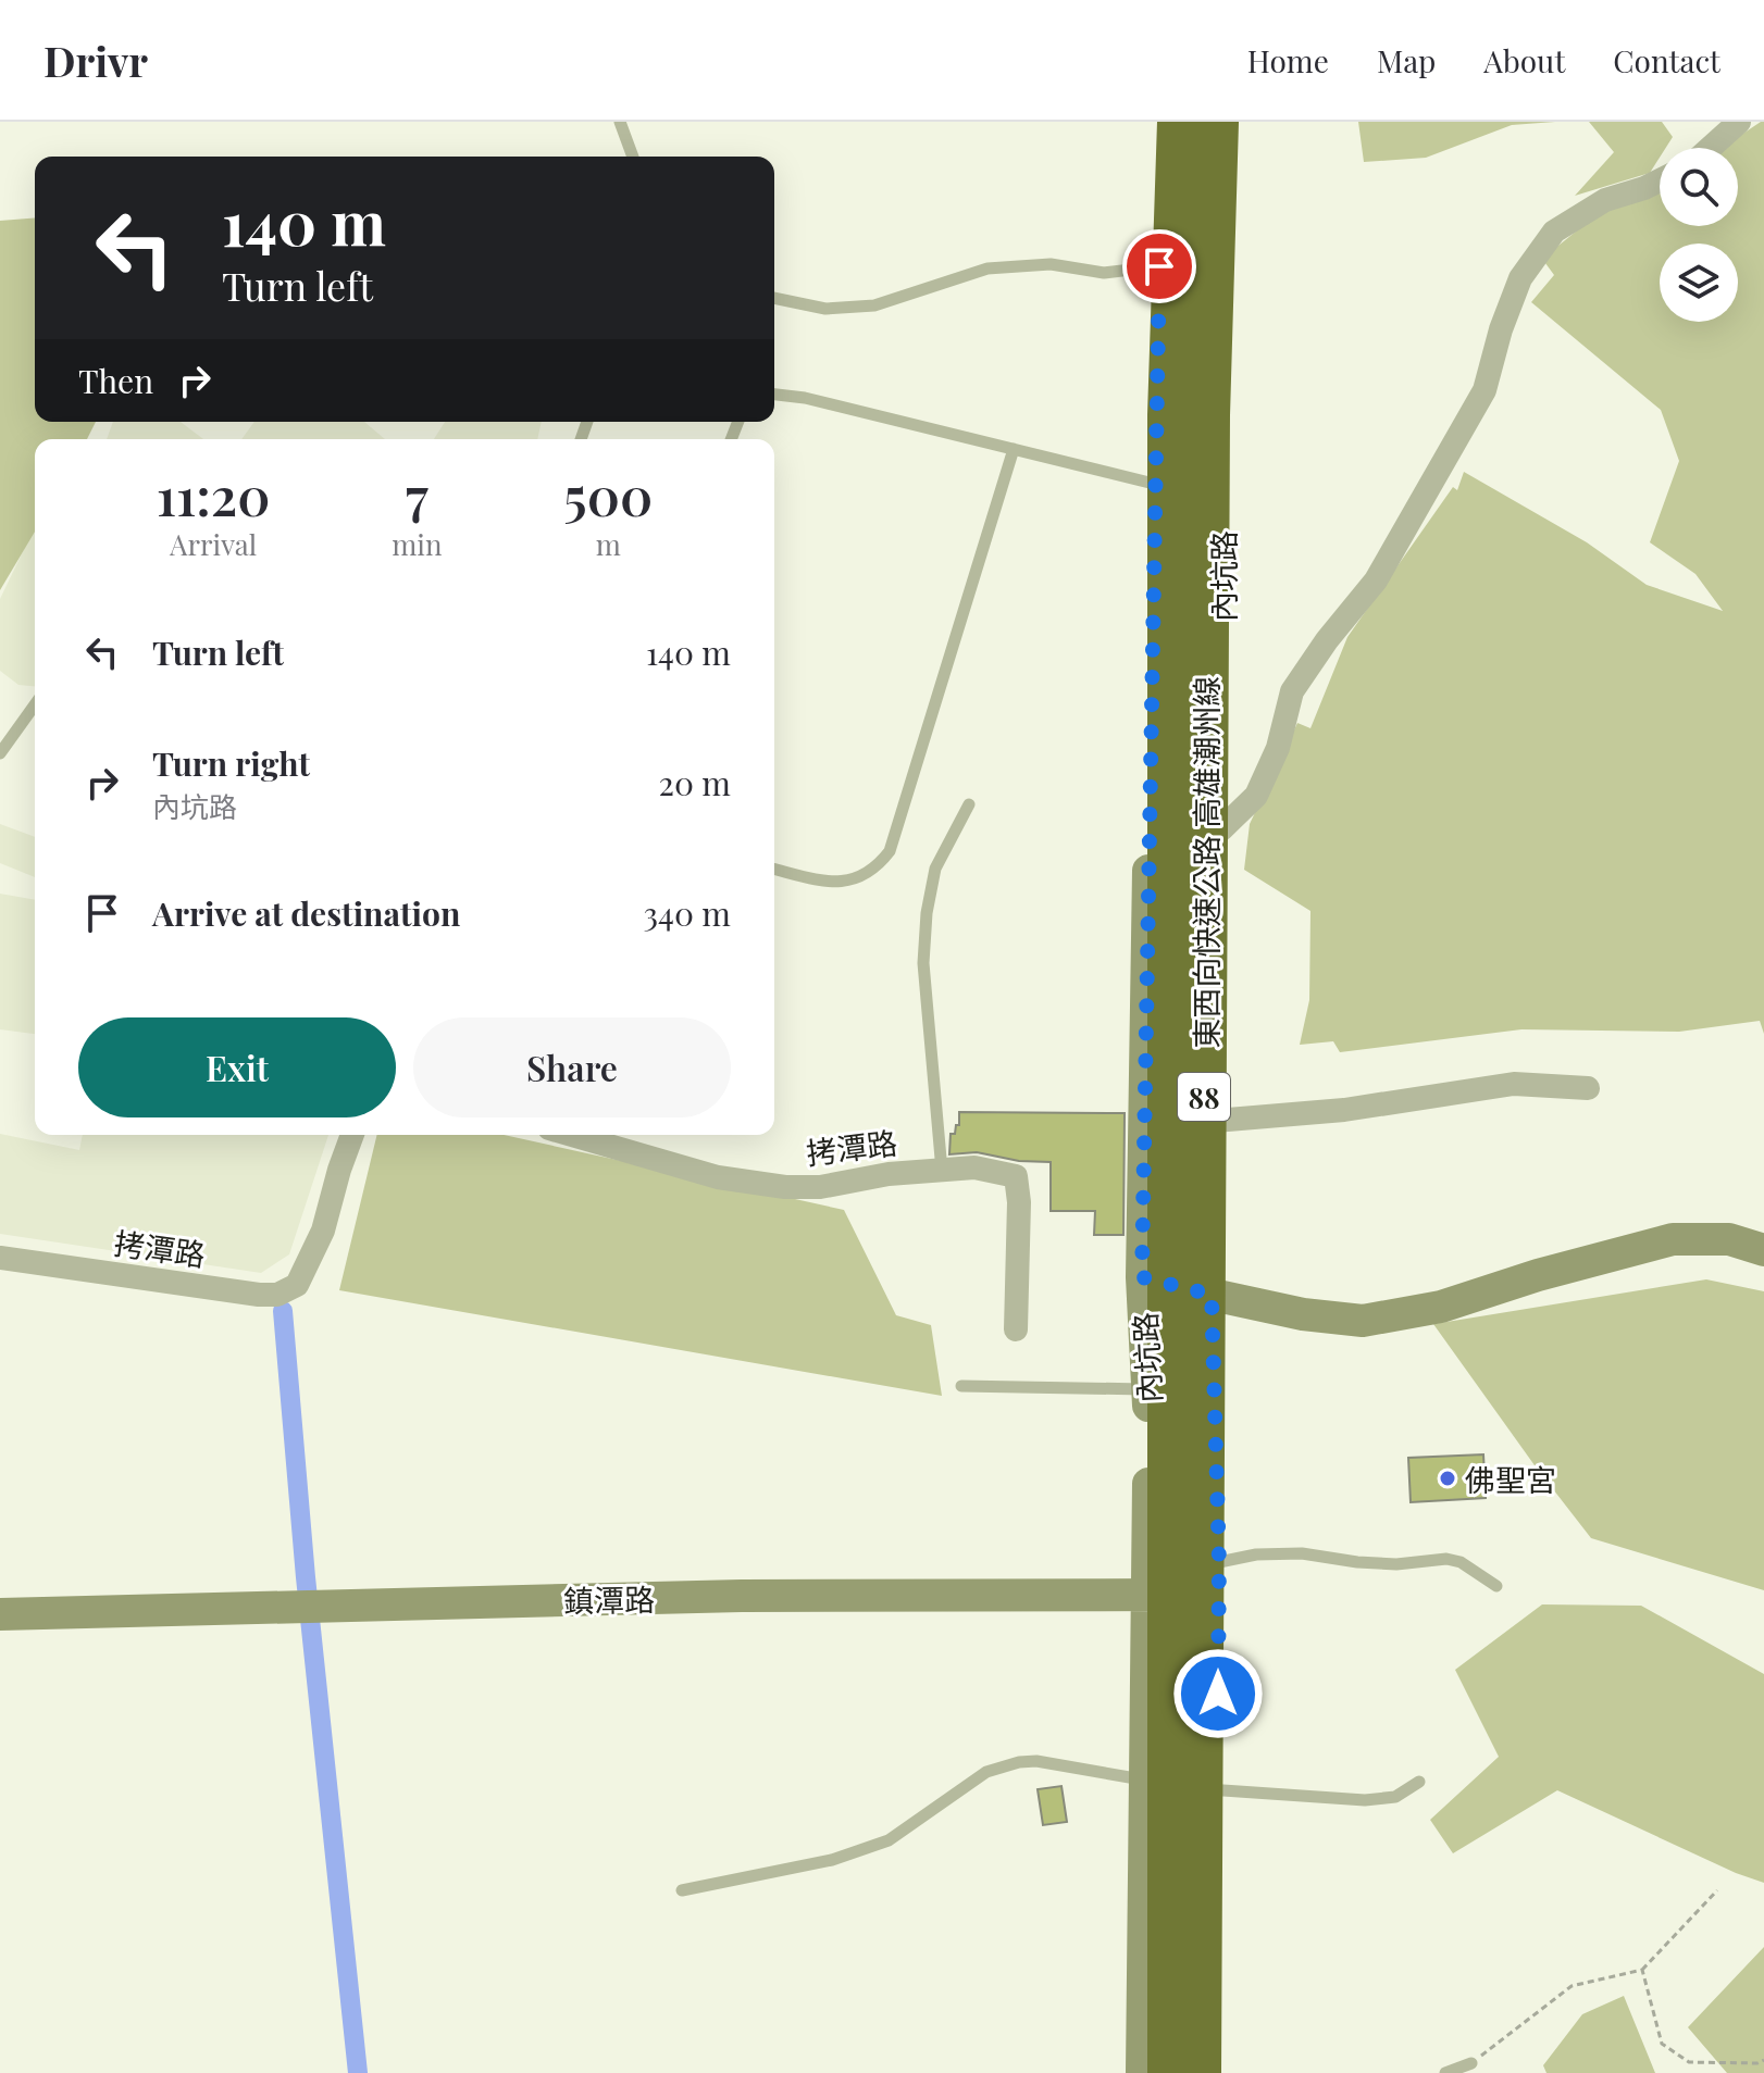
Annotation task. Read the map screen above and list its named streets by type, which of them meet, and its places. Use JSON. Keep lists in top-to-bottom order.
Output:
{
  "streets": {
    "highway": ["東西向快速公路 高雄潮州線", "88"],
    "main road": ["內坑路", "鎮潭路"],
    "street": ["拷潭路"]
  },
  "crossings": [
    ["內坑路", "鎮潭路"]
  ],
  "places": ["佛聖宮"],
  "page": {
    "header": "Drivr",
    "nav": [
      "Home",
      "Map",
      "About",
      "Contact"
    ],
    "turn": ["140 m", "Turn left"],
    "then": "Then",
    "eta": [
      "11:20",
      "Arrival",
      "7",
      "min",
      "500",
      "m"
    ],
    "list": [
      {
        "name": "Turn left",
        "value": "140 m"
      },
      {
        "name": "Turn right",
        "note": "內坑路",
        "value": "20 m"
      },
      {
        "name": "Arrive at destination",
        "value": "340 m"
      }
    ],
    "buttons": ["Exit", "Share"]
  }
}
